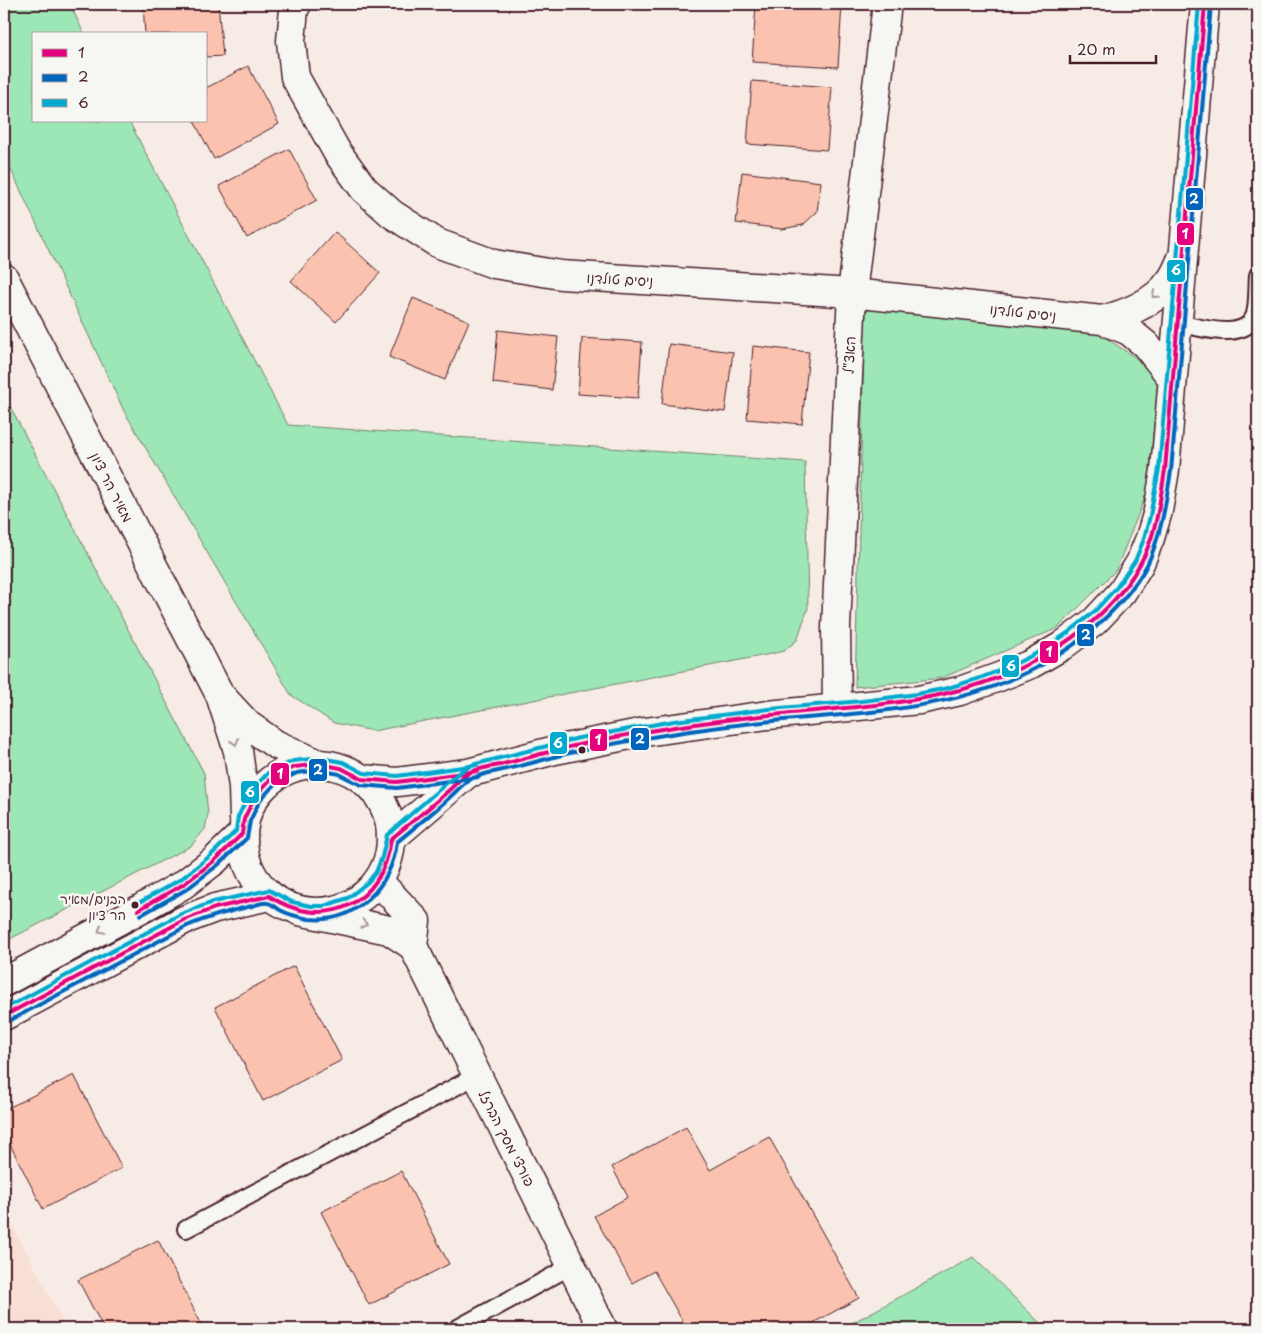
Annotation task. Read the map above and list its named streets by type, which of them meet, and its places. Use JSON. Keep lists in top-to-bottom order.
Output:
{
  "streets": {
    "street": [
      "ניסים טולדנו",
      "האצ\"ל",
      "מאיר הר ציון",
      "פורצי מסך הברזל"
    ]
  },
  "crossings": [
    ["ניסים טולדנו", "האצ\"ל"],
    ["מאיר הר ציון", "פורצי מסך הברזל"]
  ],
  "places": ["הבנים/מאיר הר ציון"],
  "lines": ["transit line 1", "transit line 6", "transit line 2"],
  "legend": ["1", "2", "6"],
  "scale_bar": "20 m"
}
